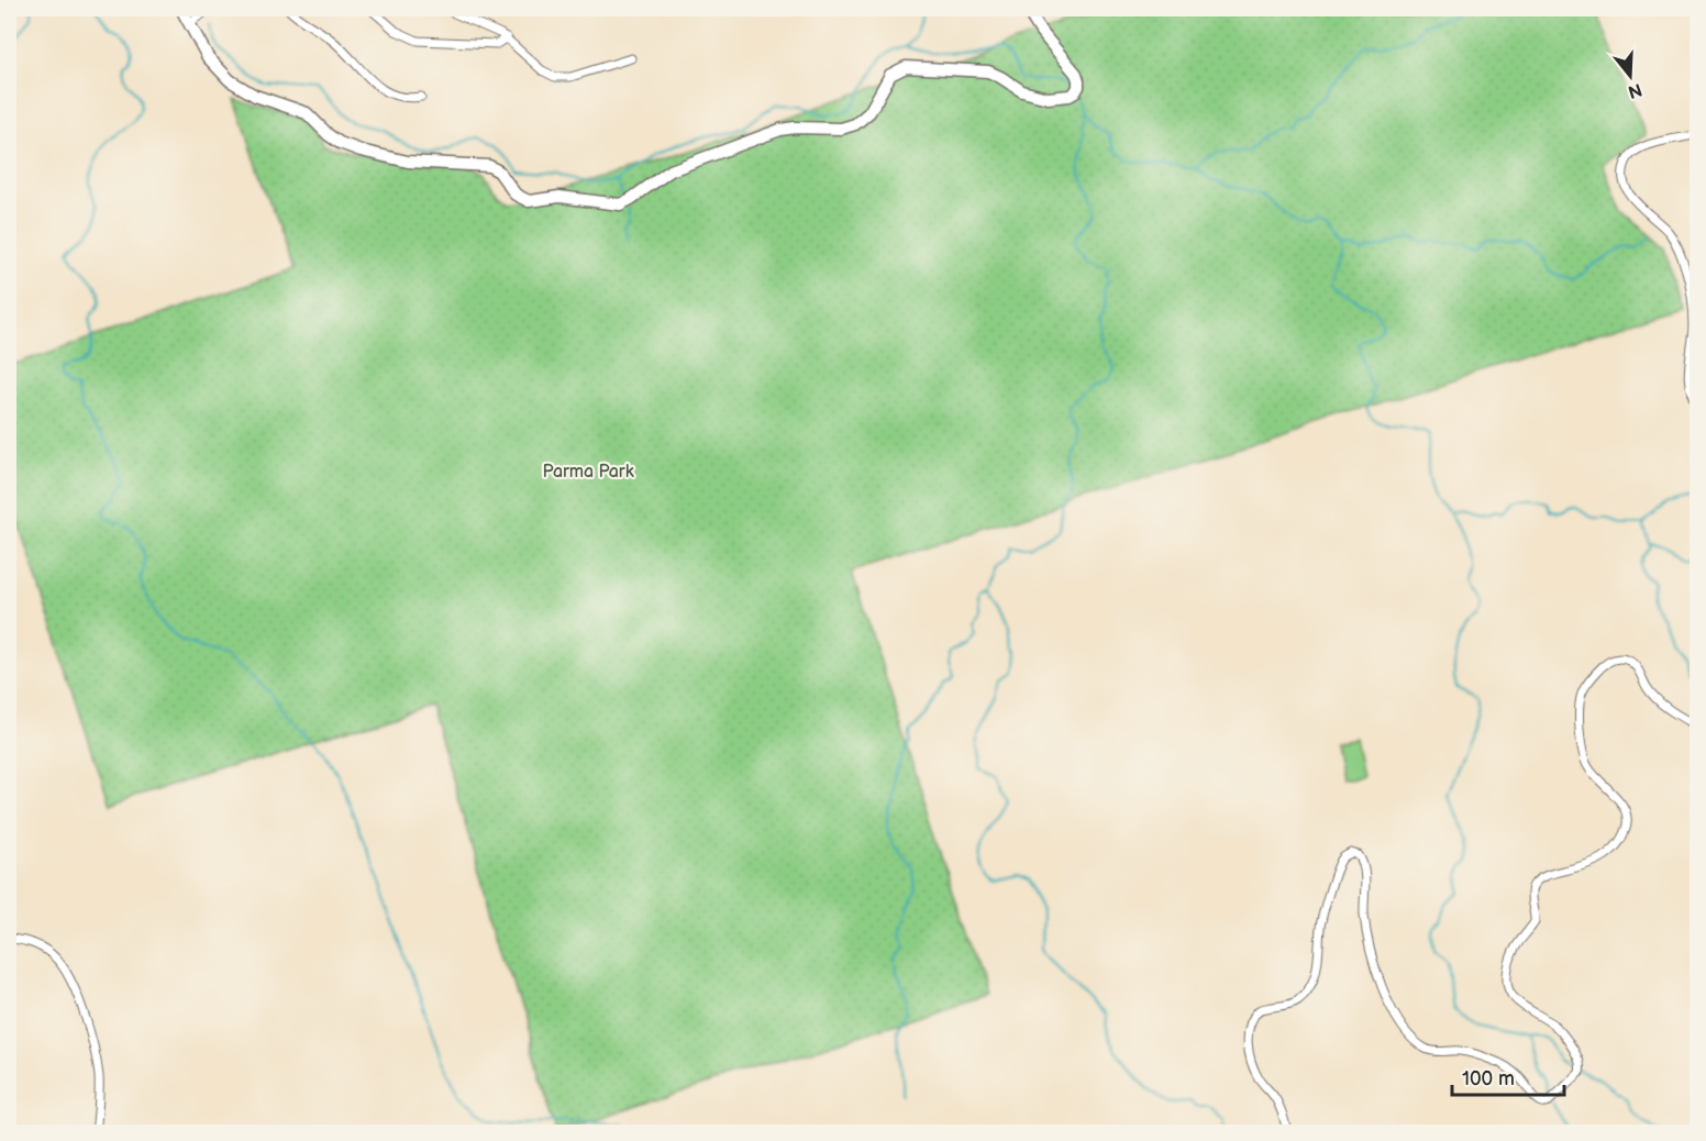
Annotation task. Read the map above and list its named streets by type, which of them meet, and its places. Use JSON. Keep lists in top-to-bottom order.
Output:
{
  "parks": ["Parma Park"],
  "scale_bar": "100 m",
  "north": "bottom"
}
